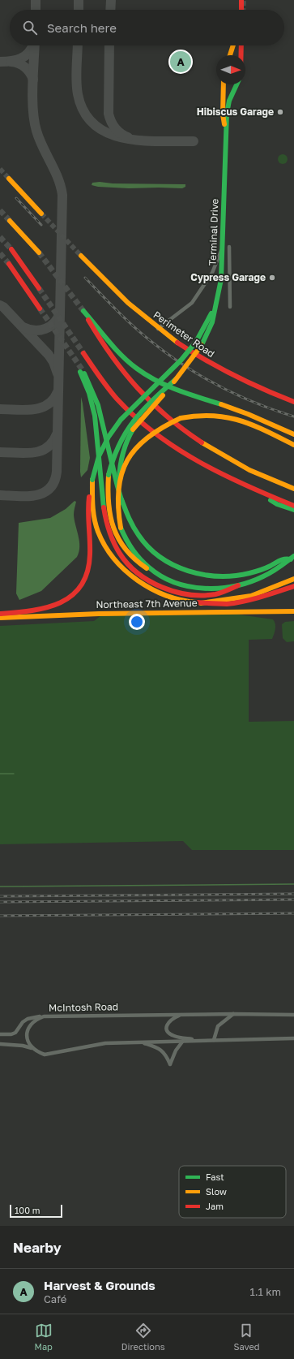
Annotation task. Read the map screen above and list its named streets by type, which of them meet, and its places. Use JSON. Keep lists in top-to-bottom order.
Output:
{
  "streets": {
    "main road": ["Terminal Drive", "Perimeter Road", "Northeast 7th Avenue"],
    "street": ["McIntosh Road"]
  },
  "places": ["Hibiscus Garage", "Cypress Garage"],
  "legend": ["Fast", "Slow", "Jam"],
  "scale_bar": "100 m",
  "north": "right",
  "page": {
    "search": "Search here",
    "pins": "A",
    "scale": "100 m",
    "heading": "Nearby",
    "list": [
      {
        "mark": "A",
        "name": "Harvest & Grounds",
        "note": "Café",
        "value": "1.1 km"
      }
    ],
    "nav": ["Map", "Directions", "Saved"]
  }
}
